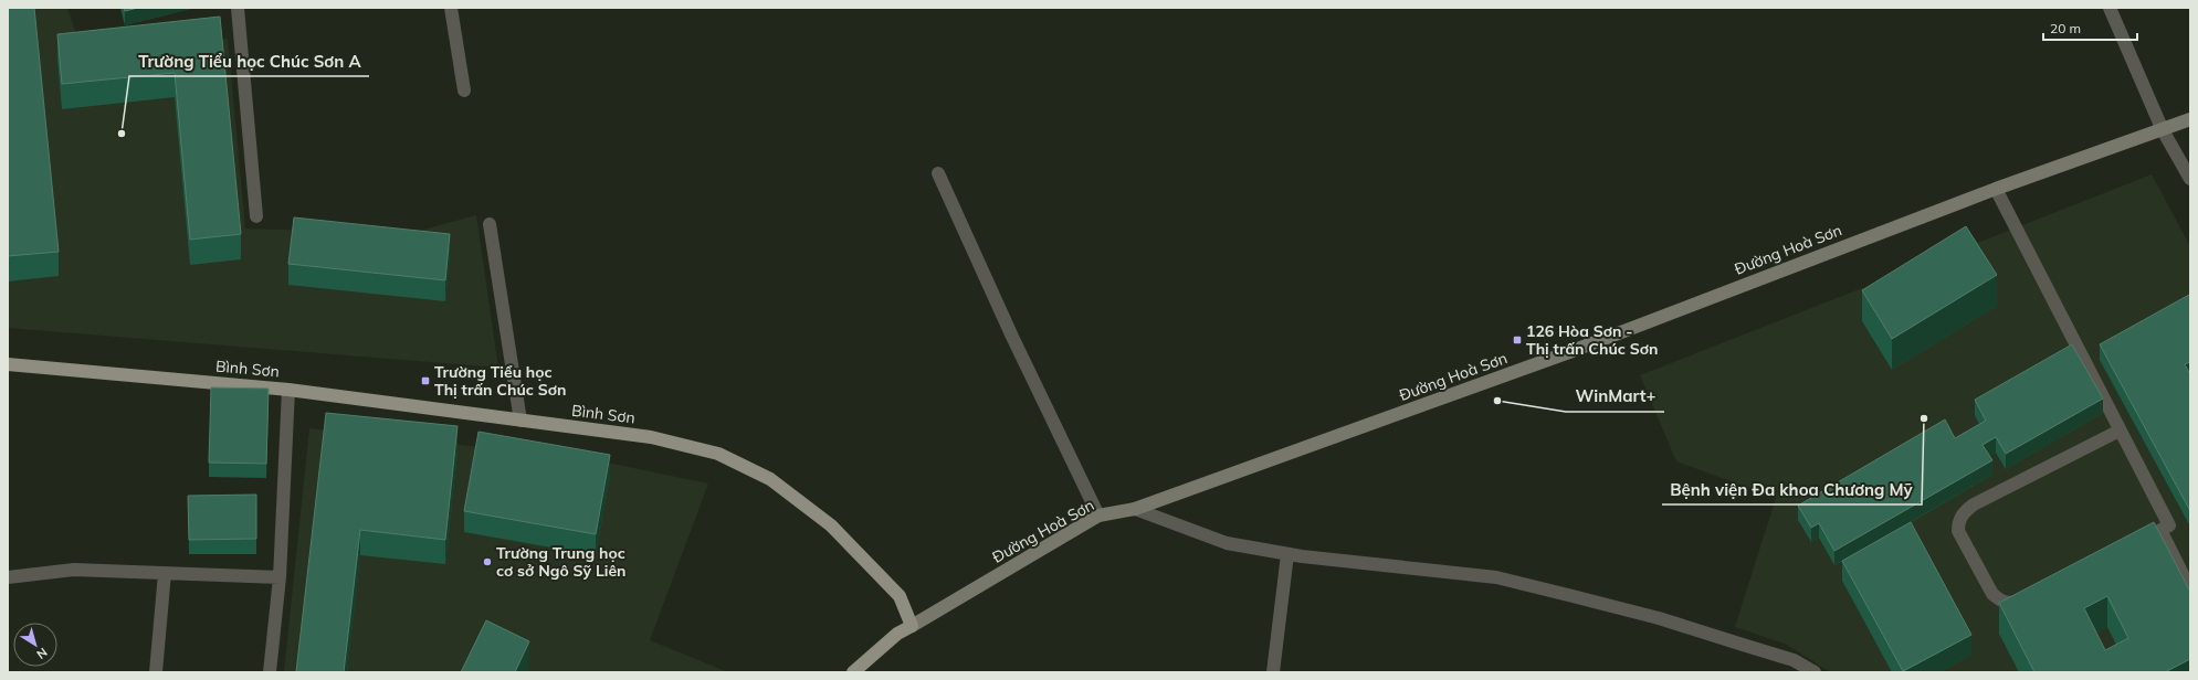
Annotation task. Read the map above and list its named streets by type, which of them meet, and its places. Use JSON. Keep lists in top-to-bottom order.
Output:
{
  "streets": {
    "main road": ["Đường Hoà Sơn", "Bình Sơn"]
  },
  "crossings": [
    ["Đường Hoà Sơn", "Bình Sơn"]
  ],
  "places": {
    "other": [
      "Trường Tiểu học Chúc Sơn A",
      "WinMart+",
      "Bệnh viện Đa khoa Chương Mỹ",
      "Trường Trung học cơ sở Ngô Sỹ Liên"
    ],
    "transit": ["126 Hòa Sơn - Thị trấn Chúc Sơn", "Trường Tiểu học Thị trấn Chúc Sơn"]
  },
  "scale_bar": "20 m",
  "north": "bottom right"
}
